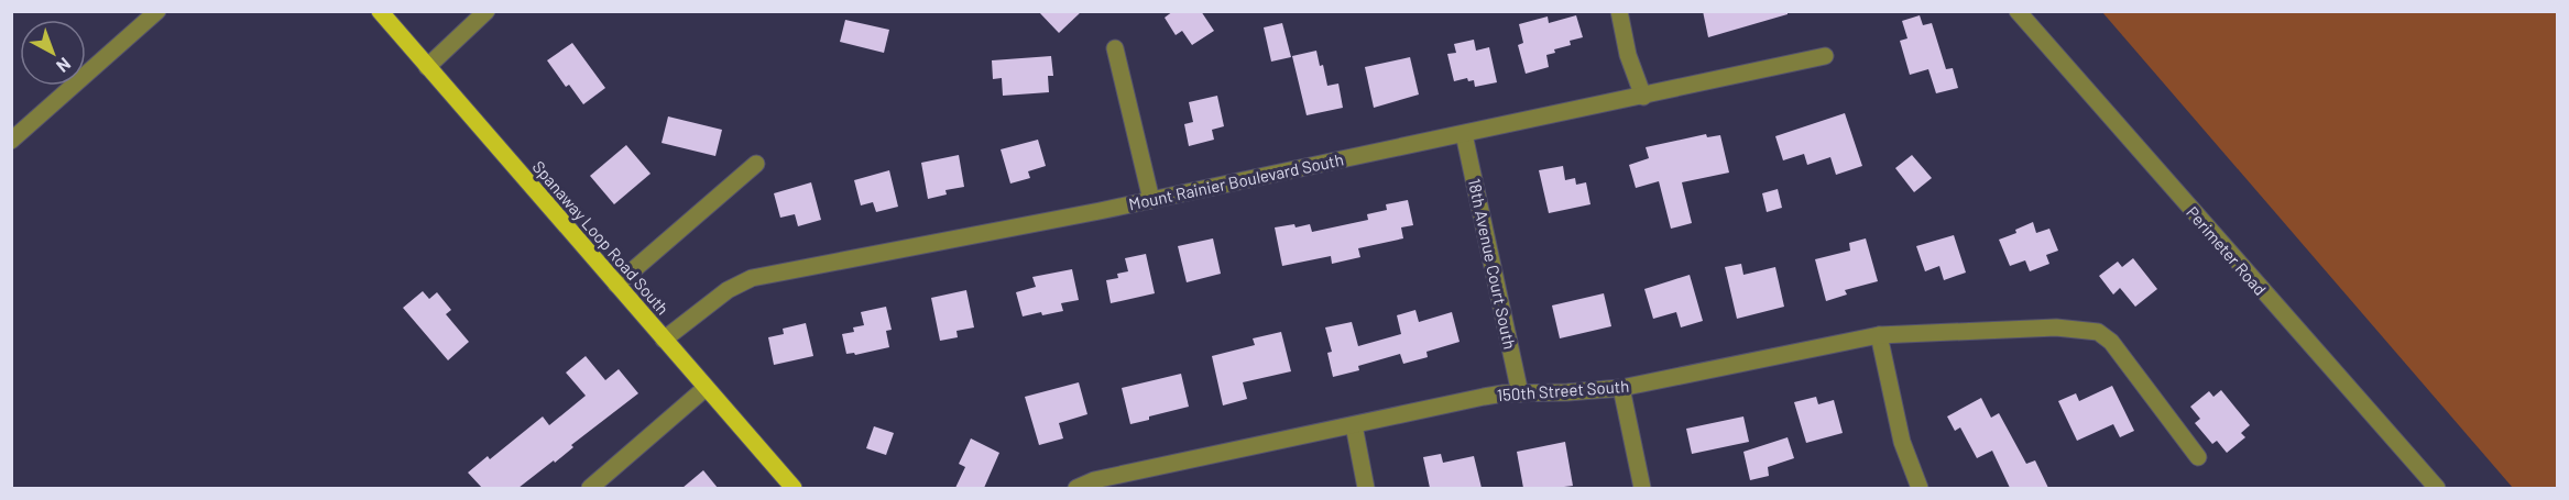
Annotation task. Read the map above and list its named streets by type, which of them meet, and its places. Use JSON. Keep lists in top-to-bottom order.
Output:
{
  "streets": {
    "main road": ["Spanaway Loop Road South"],
    "street": [
      "Mount Rainier Boulevard South",
      "Perimeter Road",
      "18th Avenue Court South",
      "150th Street South"
    ]
  },
  "crossings": [
    ["Mount Rainier Boulevard South", "Spanaway Loop Road South"],
    ["Mount Rainier Boulevard South", "18th Avenue Court South"],
    ["18th Avenue Court South", "150th Street South"]
  ],
  "north": "bottom right"
}
